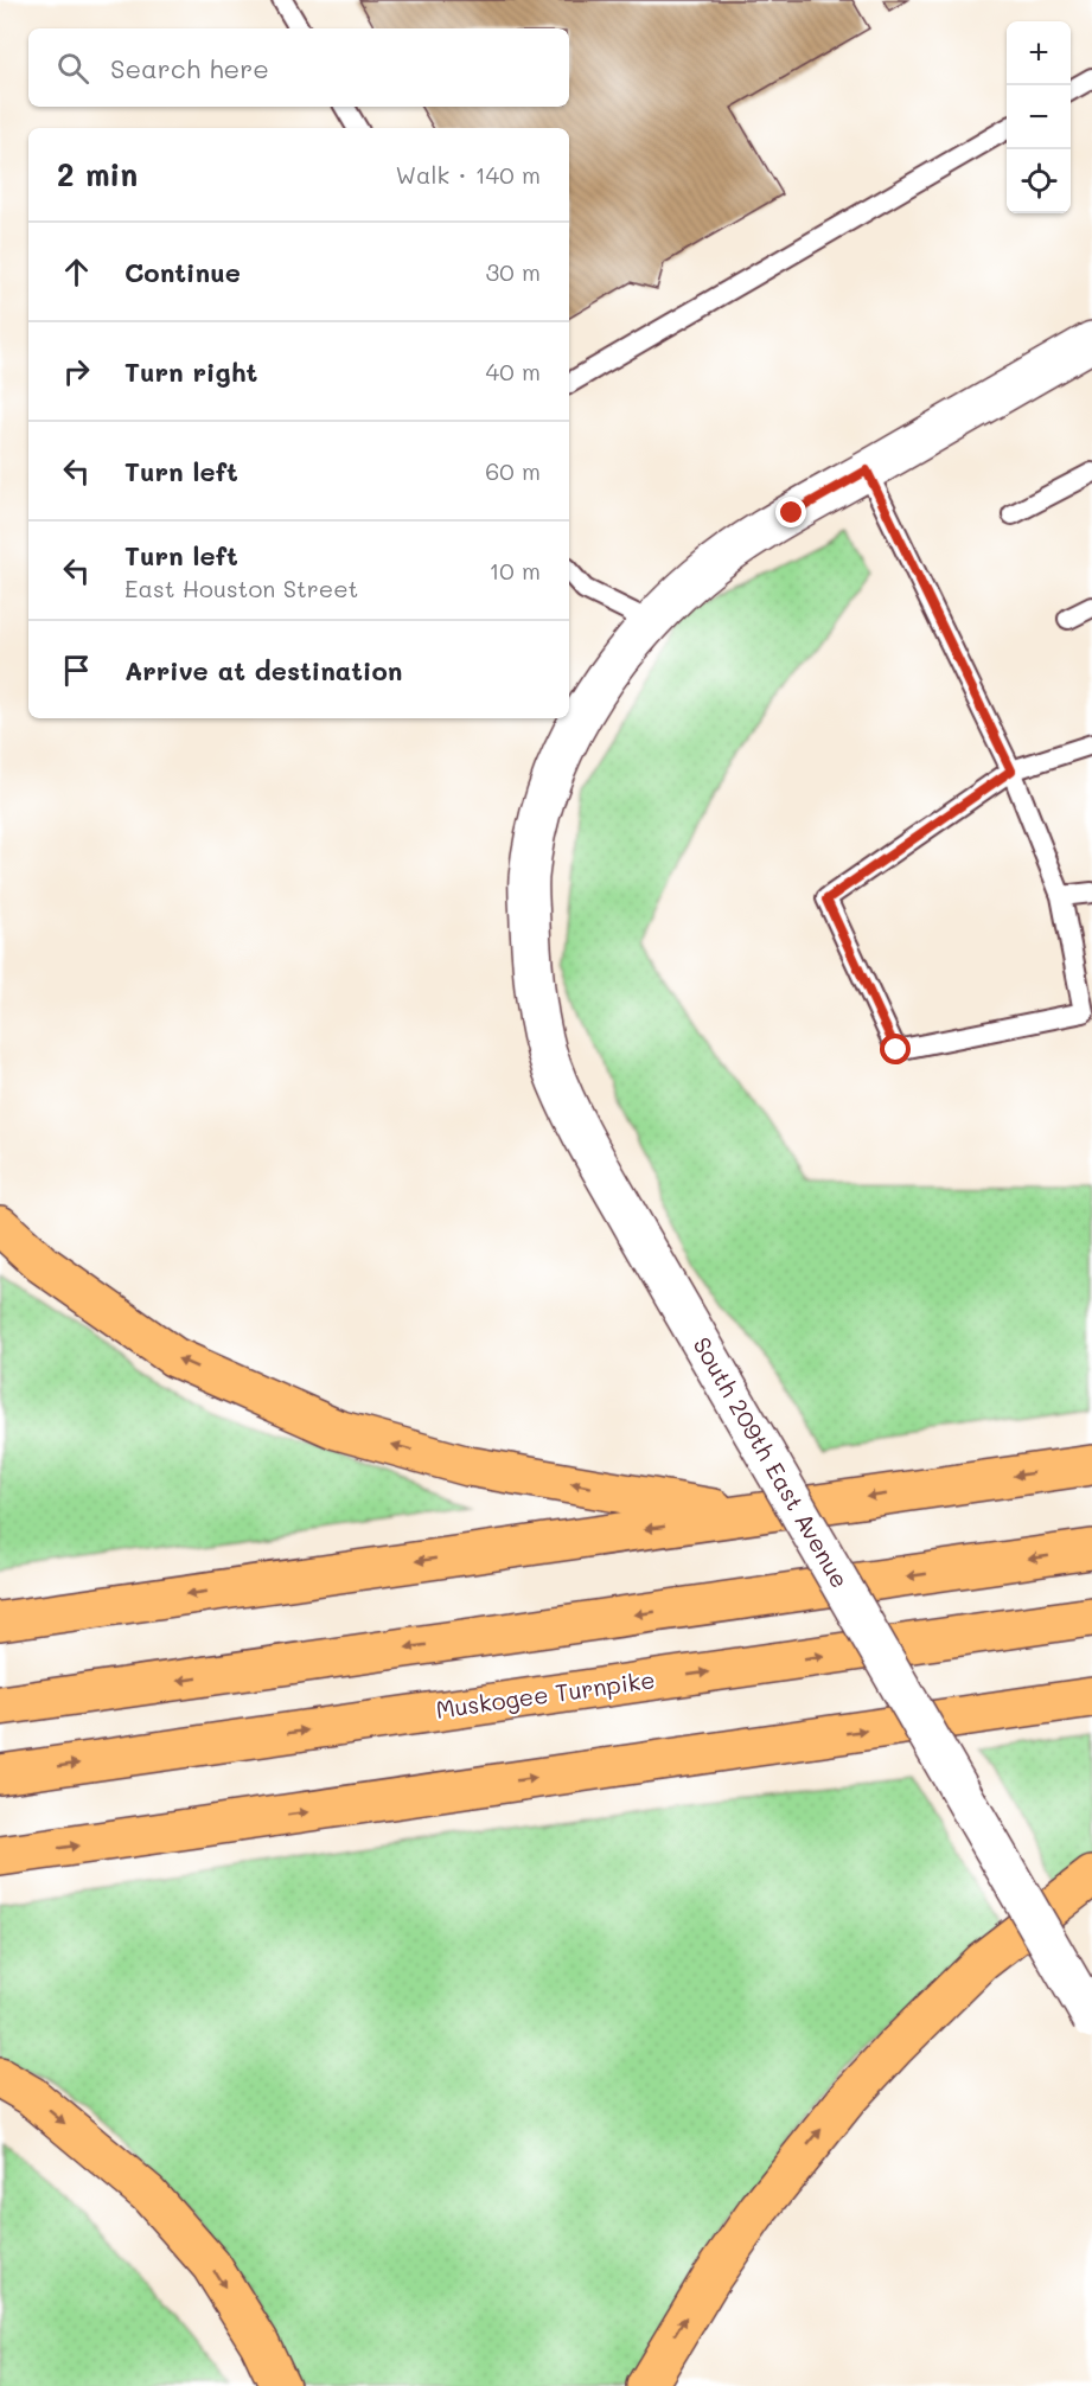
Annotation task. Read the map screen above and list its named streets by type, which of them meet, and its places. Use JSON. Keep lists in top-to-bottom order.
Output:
{
  "streets": {
    "highway": ["Muskogee Turnpike"],
    "street": ["South 209th East Avenue"]
  },
  "page": {
    "map_buttons": ["+", "−"],
    "search": "Search here",
    "heading": ["2 min", "Walk · 140 m"],
    "list": [
      ["Continue", "30 m"],
      ["Turn right", "40 m"],
      ["Turn left", "60 m"],
      ["Turn left", "East Houston Street", "10 m"],
      "Arrive at destination"
    ]
  }
}
